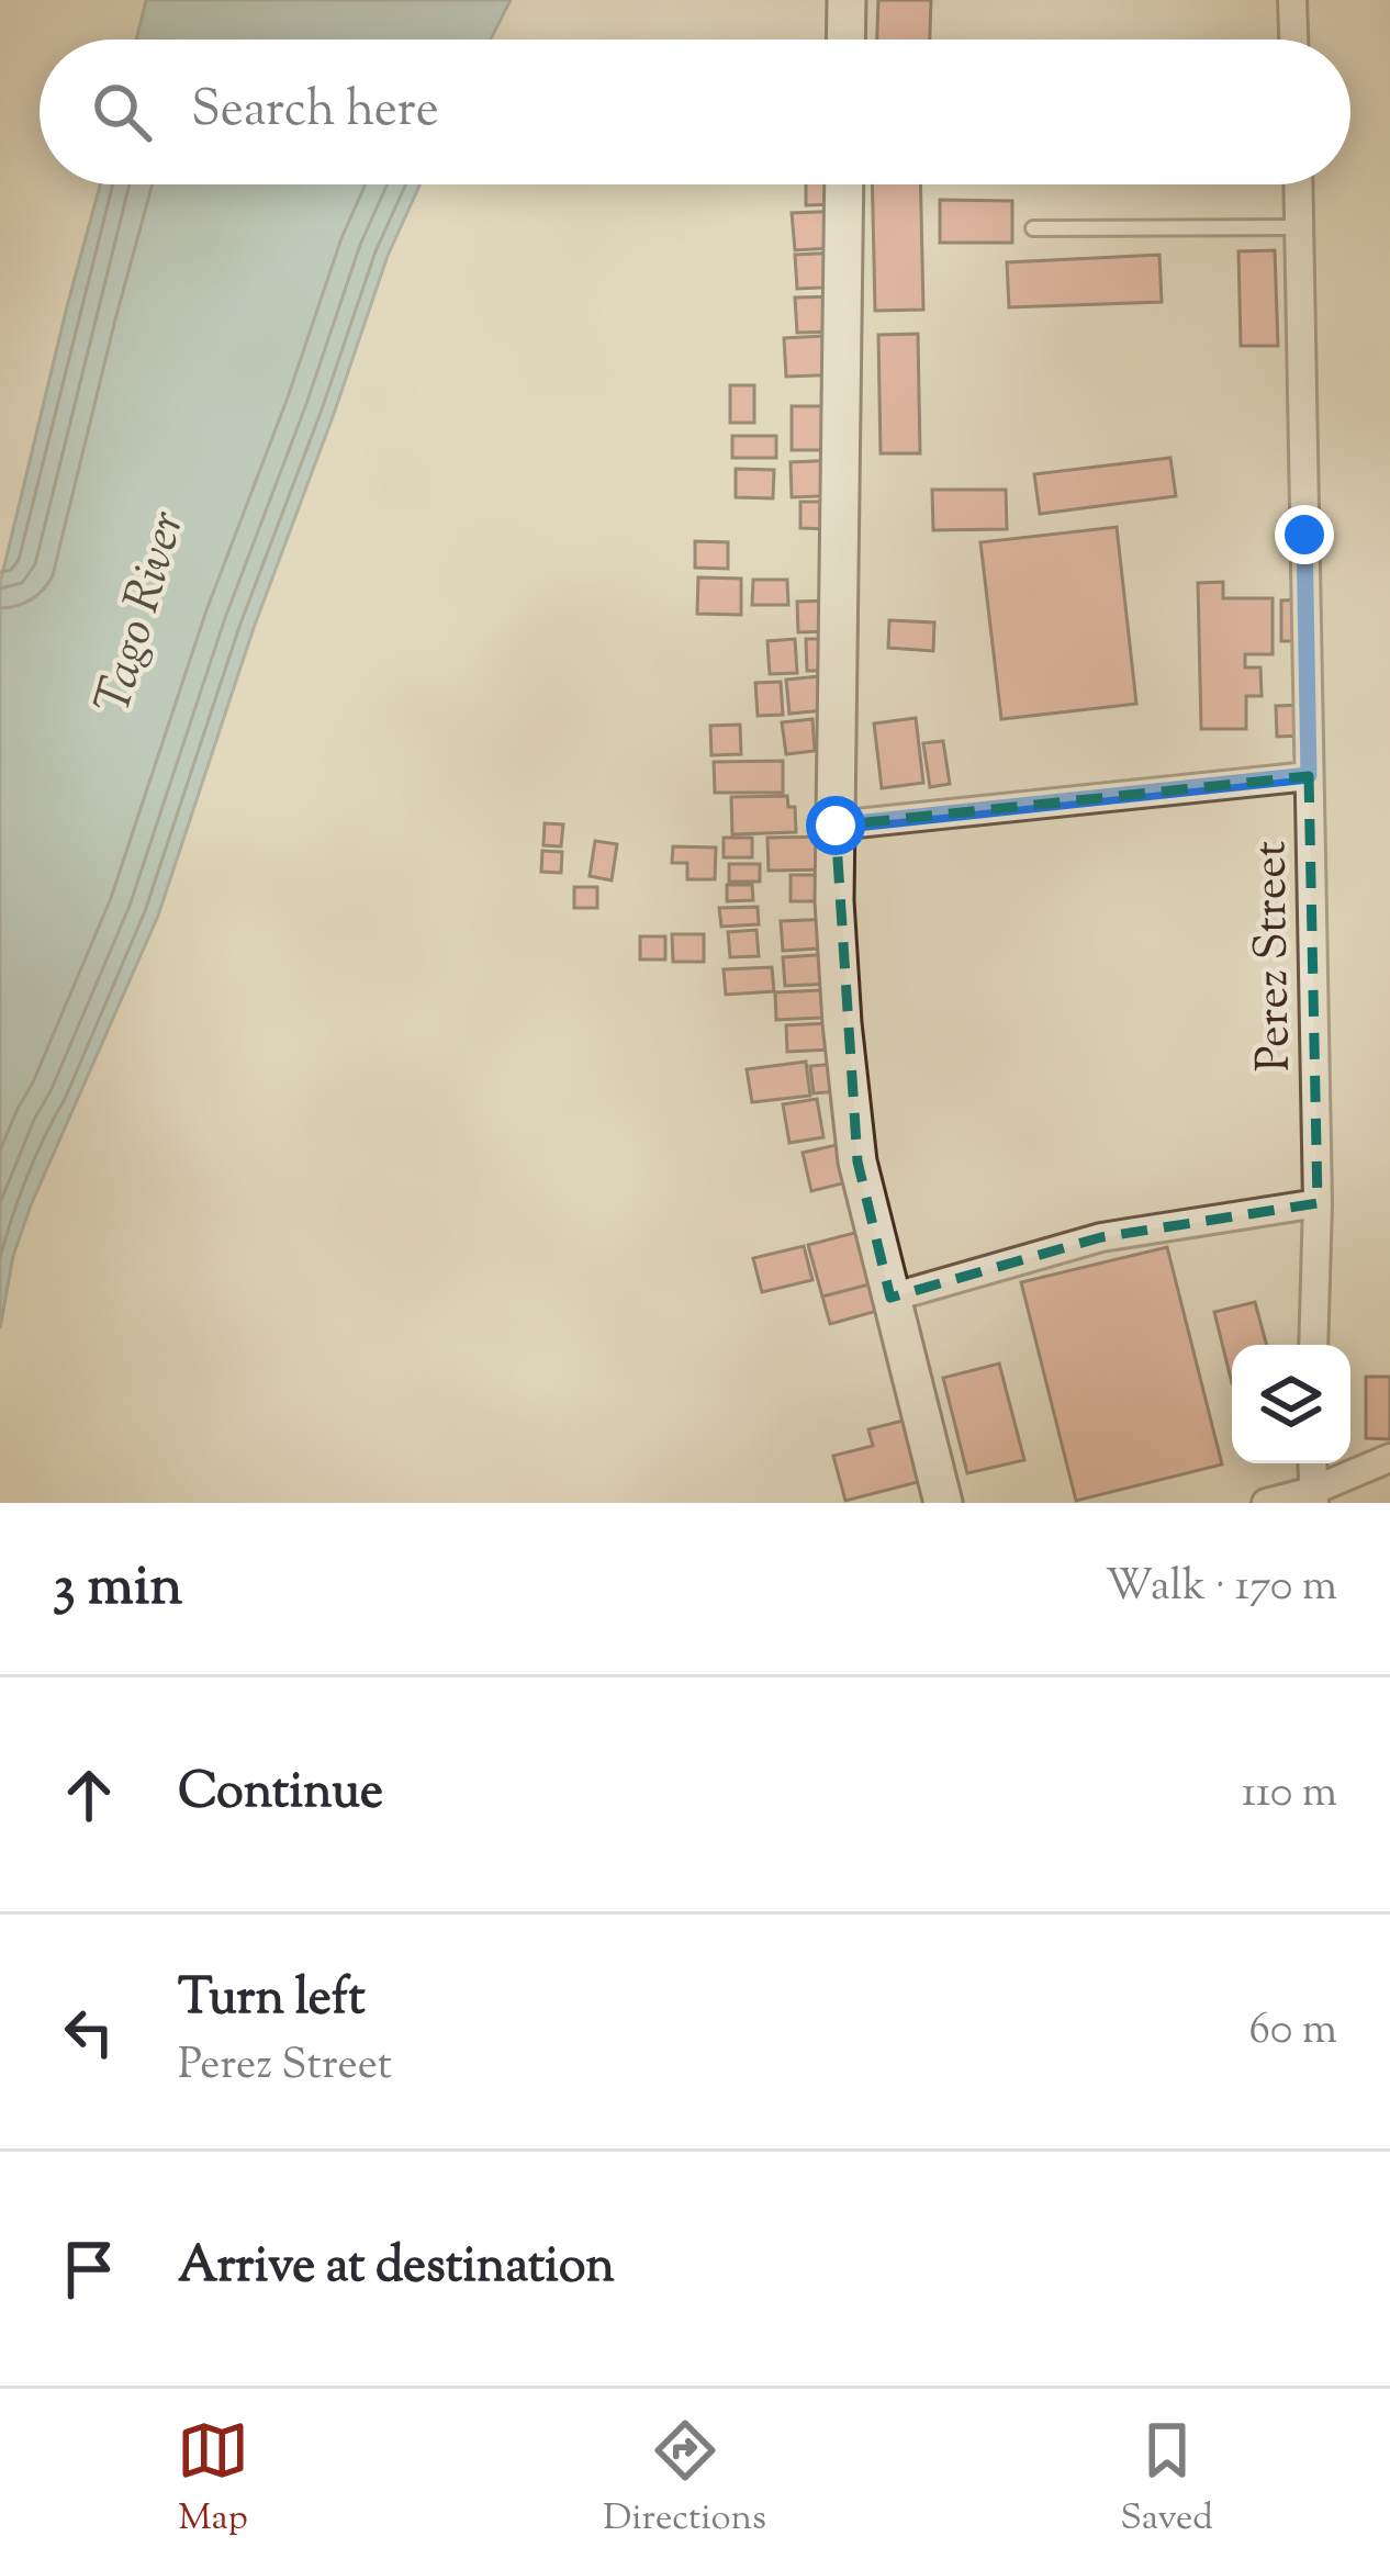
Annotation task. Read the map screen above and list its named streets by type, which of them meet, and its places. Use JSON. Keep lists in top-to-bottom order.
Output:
{
  "streets": {
    "street": ["Perez Street"]
  },
  "water": ["Tago River"],
  "page": {
    "search": "Search here",
    "heading": ["3 min", "Walk · 170 m"],
    "list": [
      ["Continue", "110 m"],
      ["Turn left", "Perez Street", "60 m"],
      "Arrive at destination"
    ],
    "nav": ["Map", "Directions", "Saved"]
  }
}
